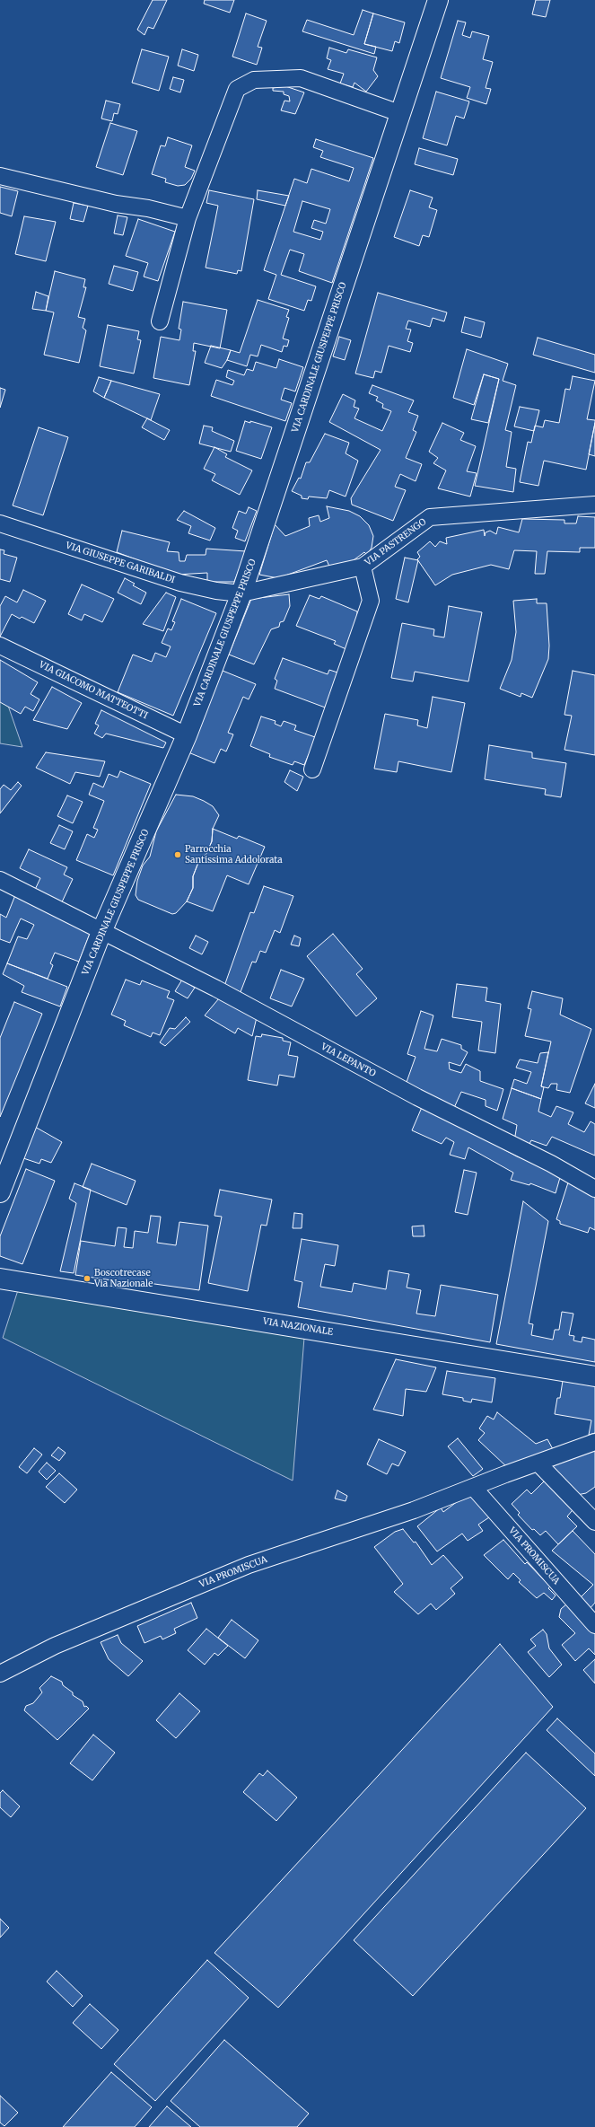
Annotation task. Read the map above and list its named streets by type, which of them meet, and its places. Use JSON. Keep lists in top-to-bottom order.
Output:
{
  "streets": {
    "street": [
      "VIA CARDINALE GIUSPEPPE PRISCO",
      "VIA PASTRENGO",
      "VIA GIUSEPPE GARIBALDI",
      "VIA GIACOMO MATTEOTTI",
      "VIA LEPANTO",
      "VIA NAZIONALE",
      "VIA PROMISCUA"
    ]
  },
  "crossings": [
    ["VIA CARDINALE GIUSPEPPE PRISCO", "VIA PASTRENGO"],
    ["VIA CARDINALE GIUSPEPPE PRISCO", "VIA GIUSEPPE GARIBALDI"],
    ["VIA CARDINALE GIUSPEPPE PRISCO", "VIA GIACOMO MATTEOTTI"],
    ["VIA CARDINALE GIUSPEPPE PRISCO", "VIA LEPANTO"],
    ["VIA PASTRENGO", "VIA GIUSEPPE GARIBALDI"]
  ],
  "places": ["Parrocchia Santissima Addolorata", "Boscotrecase Via Nazionale"]
}
